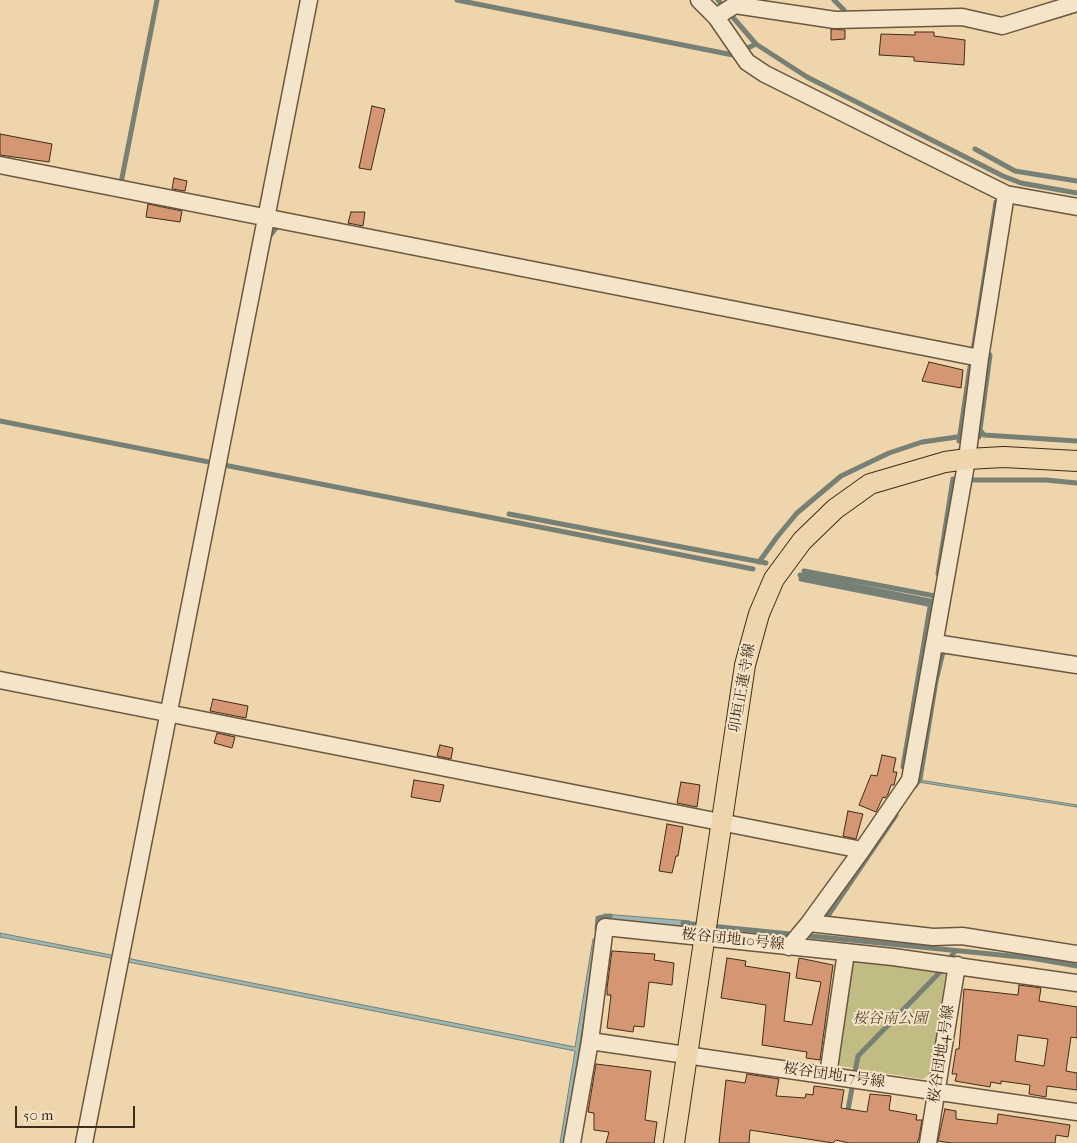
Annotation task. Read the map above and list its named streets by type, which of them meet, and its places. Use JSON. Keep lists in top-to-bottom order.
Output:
{
  "streets": {
    "main road": ["卯垣正蓮寺線"],
    "street": ["桜谷団地10号線", "桜谷団地4号線", "桜谷団地17号線"]
  },
  "crossings": [
    ["卯垣正蓮寺線", "桜谷団地10号線"],
    ["卯垣正蓮寺線", "桜谷団地17号線"],
    ["桜谷団地10号線", "桜谷団地4号線"],
    ["桜谷団地10号線", "桜谷団地17号線"],
    ["桜谷団地4号線", "桜谷団地17号線"]
  ],
  "parks": ["桜谷南公園"],
  "scale_bar": "50 m"
}
